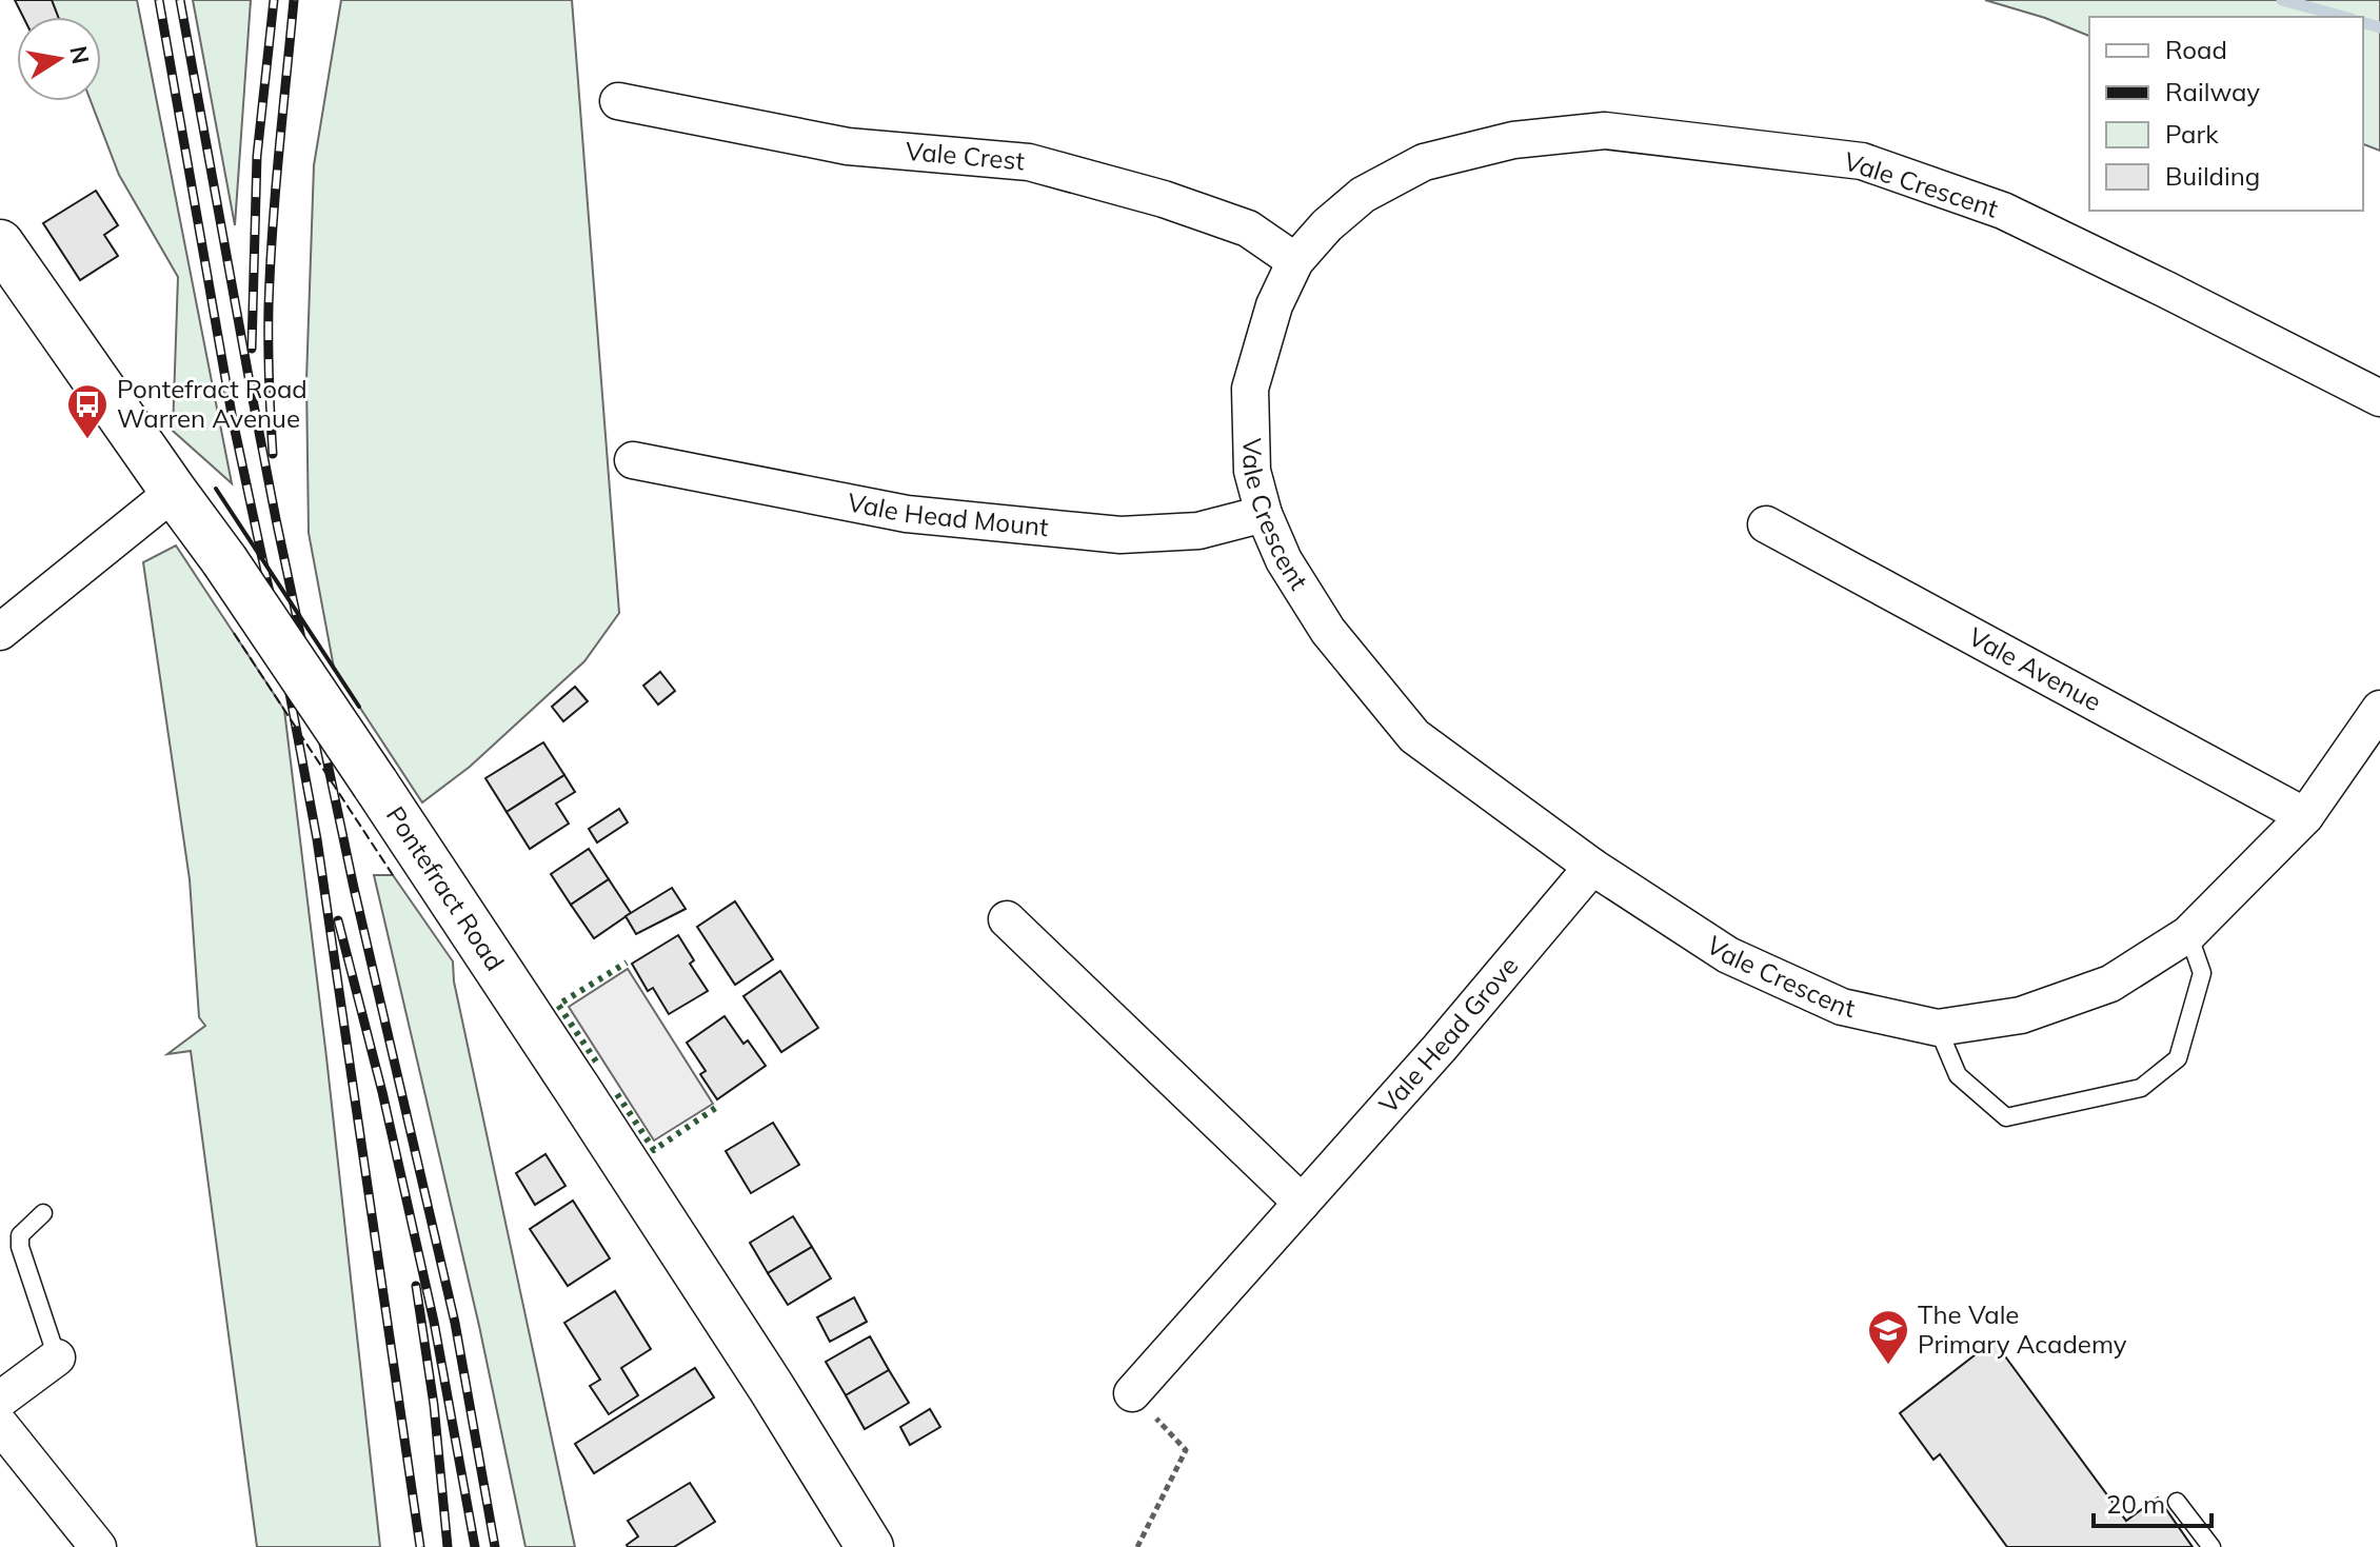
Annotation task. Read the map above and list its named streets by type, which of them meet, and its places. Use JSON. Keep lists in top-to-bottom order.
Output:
{
  "streets": {
    "main road": ["Pontefract Road"],
    "street": [
      "Vale Crest",
      "Vale Crescent",
      "Vale Head Mount",
      "Vale Avenue",
      "Vale Head Grove"
    ]
  },
  "crossings": [
    ["Vale Crest", "Vale Crescent"],
    ["Vale Crescent", "Vale Head Mount"],
    ["Vale Crescent", "Vale Avenue"],
    ["Vale Crescent", "Vale Head Grove"]
  ],
  "places": {
    "bus stop": ["Pontefract Road Warren Avenue"],
    "school or university": ["The Vale Primary Academy"]
  },
  "legend": [
    "Road",
    "Railway",
    "Park",
    "Building"
  ],
  "scale_bar": "20 m",
  "north": "right"
}
